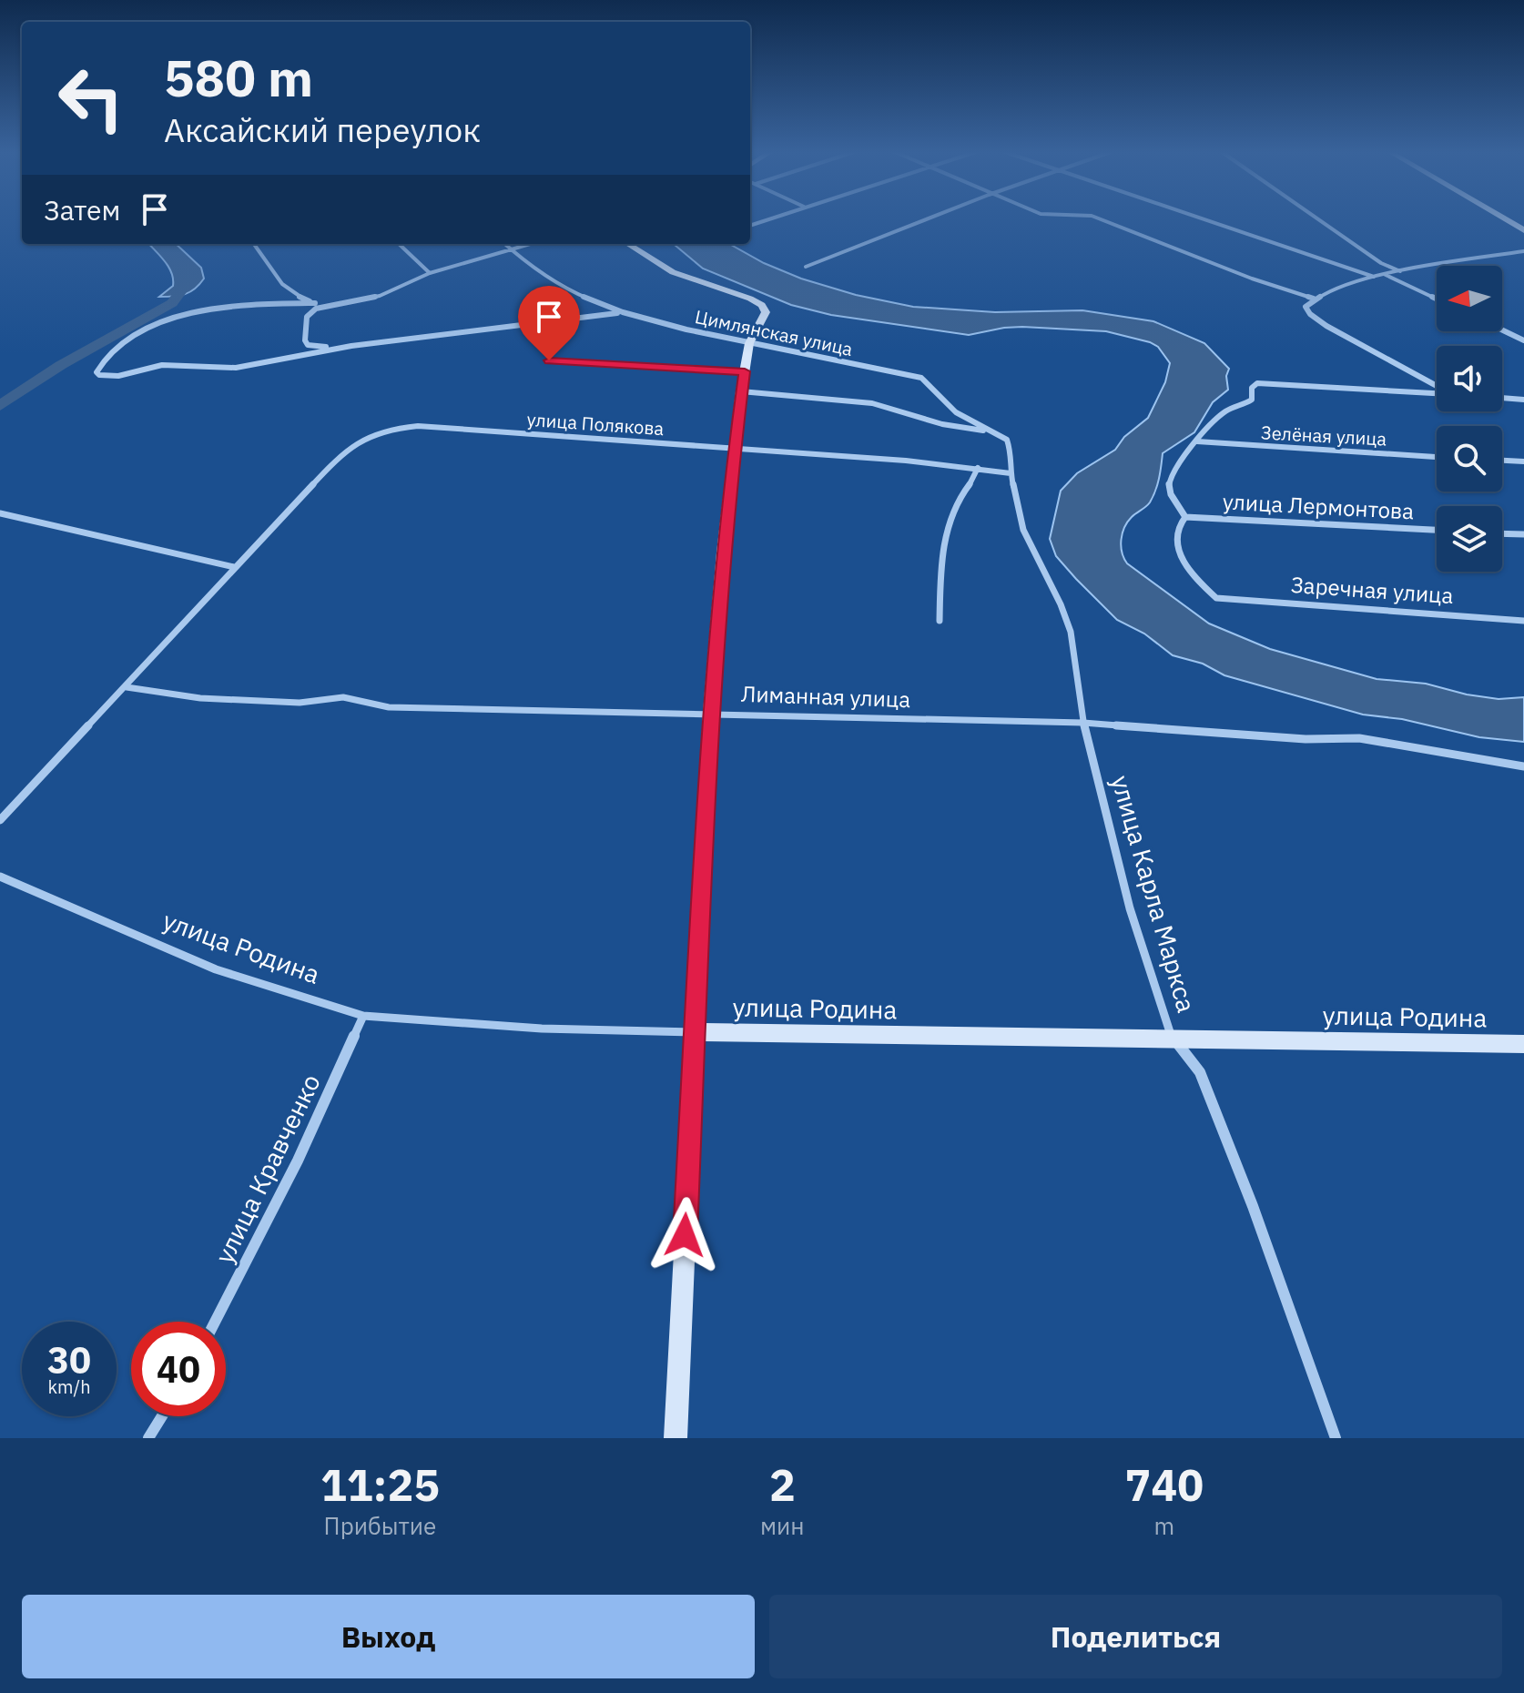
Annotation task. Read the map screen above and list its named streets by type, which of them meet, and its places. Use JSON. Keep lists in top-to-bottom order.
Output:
{
  "streets": {
    "street": [
      "Цимлянская улица",
      "улица Полякова",
      "Зелёная улица",
      "улица Лермонтова",
      "Заречная улица",
      "Лиманная улица",
      "улица Карла Маркса",
      "улица Родина",
      "улица Кравченко"
    ]
  },
  "crossings": [
    ["Цимлянская улица", "улица Полякова"],
    ["Цимлянская улица", "улица Карла Маркса"],
    ["улица Полякова", "Лиманная улица"],
    ["улица Полякова", "улица Карла Маркса"],
    ["улица Лермонтова", "Заречная улица"],
    ["Лиманная улица", "улица Карла Маркса"],
    ["улица Карла Маркса", "улица Родина"],
    ["улица Родина", "улица Кравченко"]
  ],
  "north": "left",
  "page": {
    "turn": ["580 m", "Аксайский переулок"],
    "then": "Затем",
    "speed": "30 km/h",
    "limit": "40",
    "eta": [
      "11:25",
      "Прибытие",
      "2",
      "мин",
      "740",
      "m"
    ],
    "buttons": ["Выход", "Поделиться"]
  }
}
